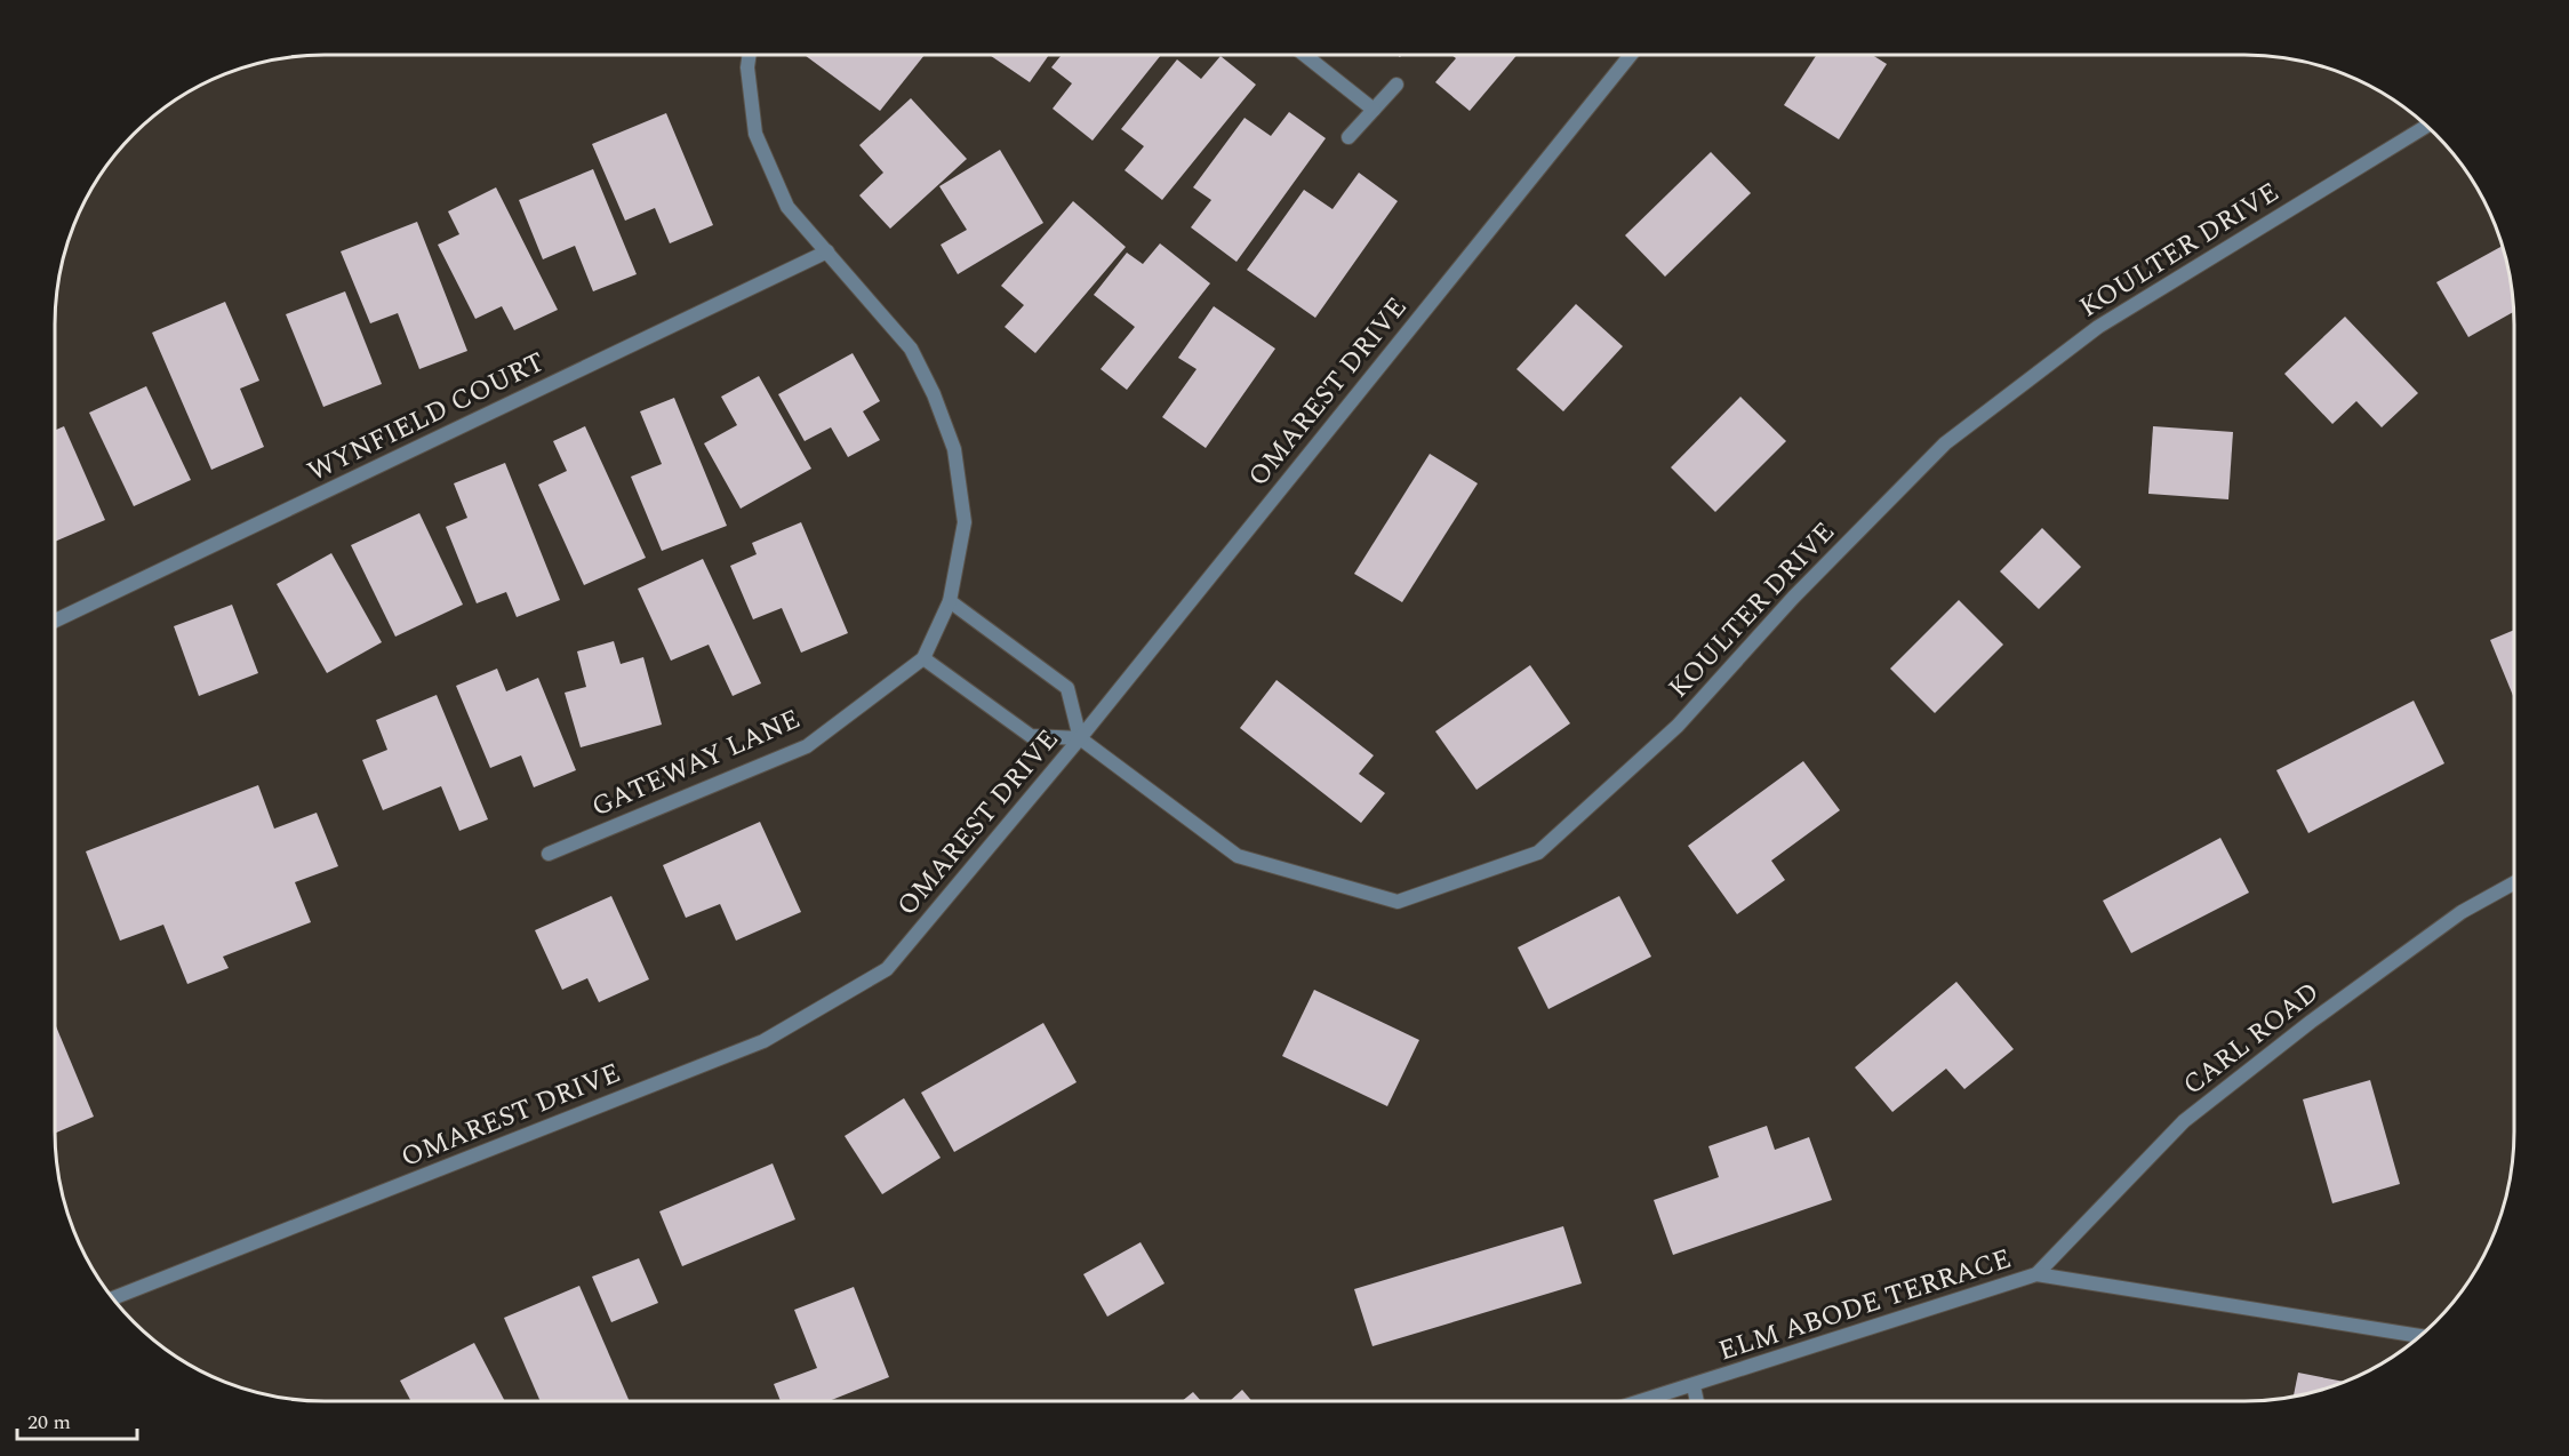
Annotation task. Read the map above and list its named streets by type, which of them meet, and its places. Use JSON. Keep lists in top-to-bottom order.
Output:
{
  "streets": {
    "street": [
      "KOULTER DRIVE",
      "OMAREST DRIVE",
      "WYNFIELD COURT",
      "GATEWAY LANE",
      "CARL ROAD",
      "ELM ABODE TERRACE"
    ]
  },
  "crossings": [
    ["KOULTER DRIVE", "OMAREST DRIVE"],
    ["WYNFIELD COURT", "GATEWAY LANE"],
    ["CARL ROAD", "ELM ABODE TERRACE"]
  ],
  "scale_bar": "20 m"
}
